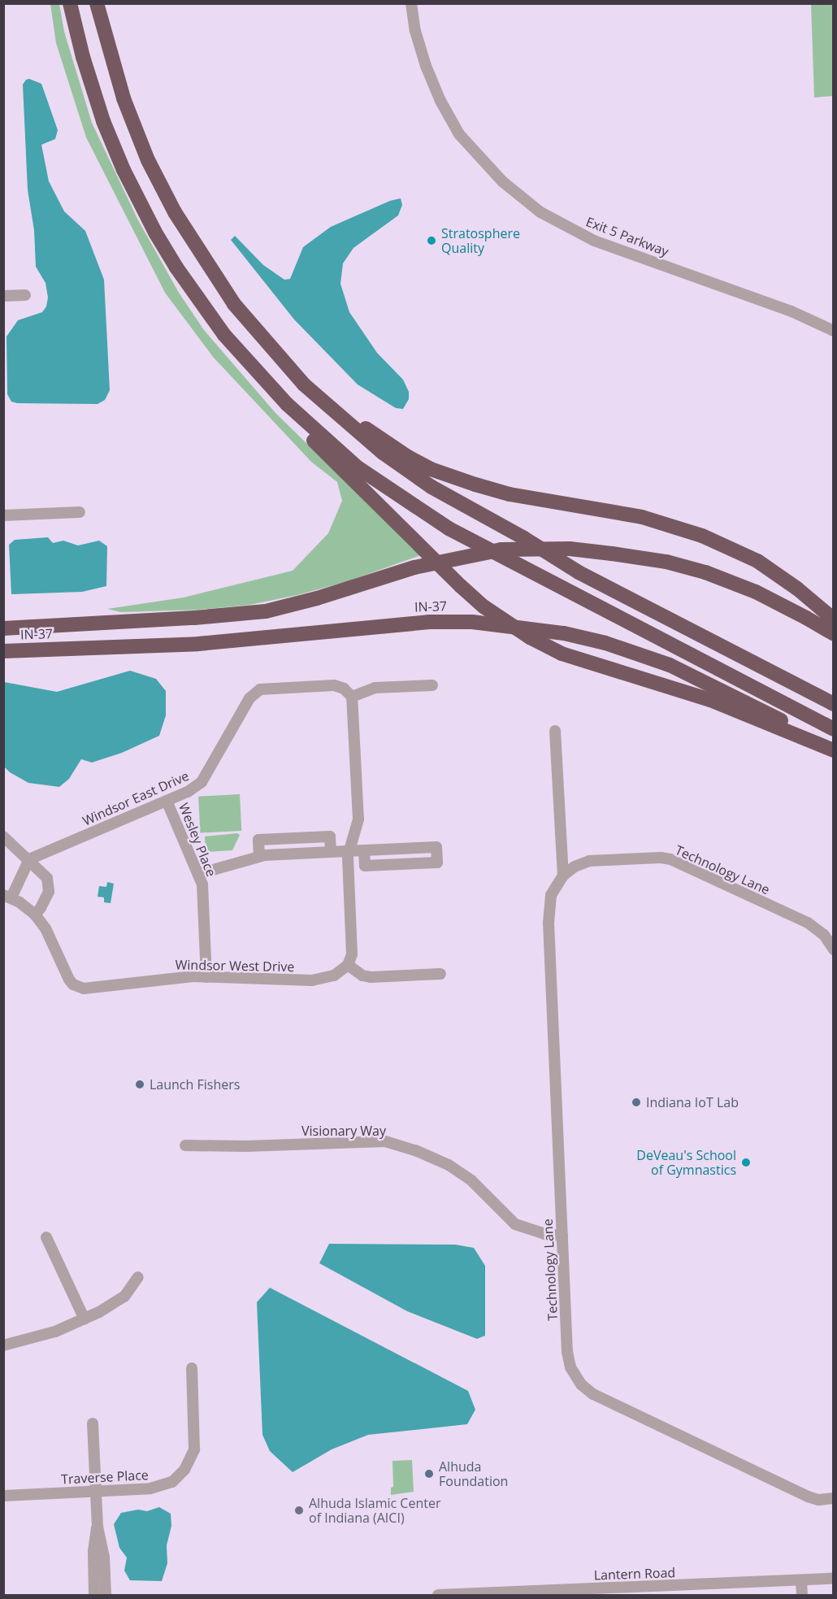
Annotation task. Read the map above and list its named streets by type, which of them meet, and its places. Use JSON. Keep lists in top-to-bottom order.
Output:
{
  "streets": {
    "highway": ["IN-37"],
    "street": [
      "Exit 5 Parkway",
      "Windsor East Drive",
      "Wesley Place",
      "Technology Lane",
      "Windsor West Drive",
      "Visionary Way",
      "Traverse Place",
      "Lantern Road"
    ]
  },
  "crossings": [
    ["Windsor East Drive", "Wesley Place"],
    ["Wesley Place", "Windsor West Drive"],
    ["Technology Lane", "Visionary Way"]
  ],
  "places": [
    "Stratosphere Quality",
    "Launch Fishers",
    "Indiana IoT Lab",
    "DeVeau's School of Gymnastics",
    "Alhuda Foundation",
    "Alhuda Islamic Center of Indiana (AICI)"
  ]
}
